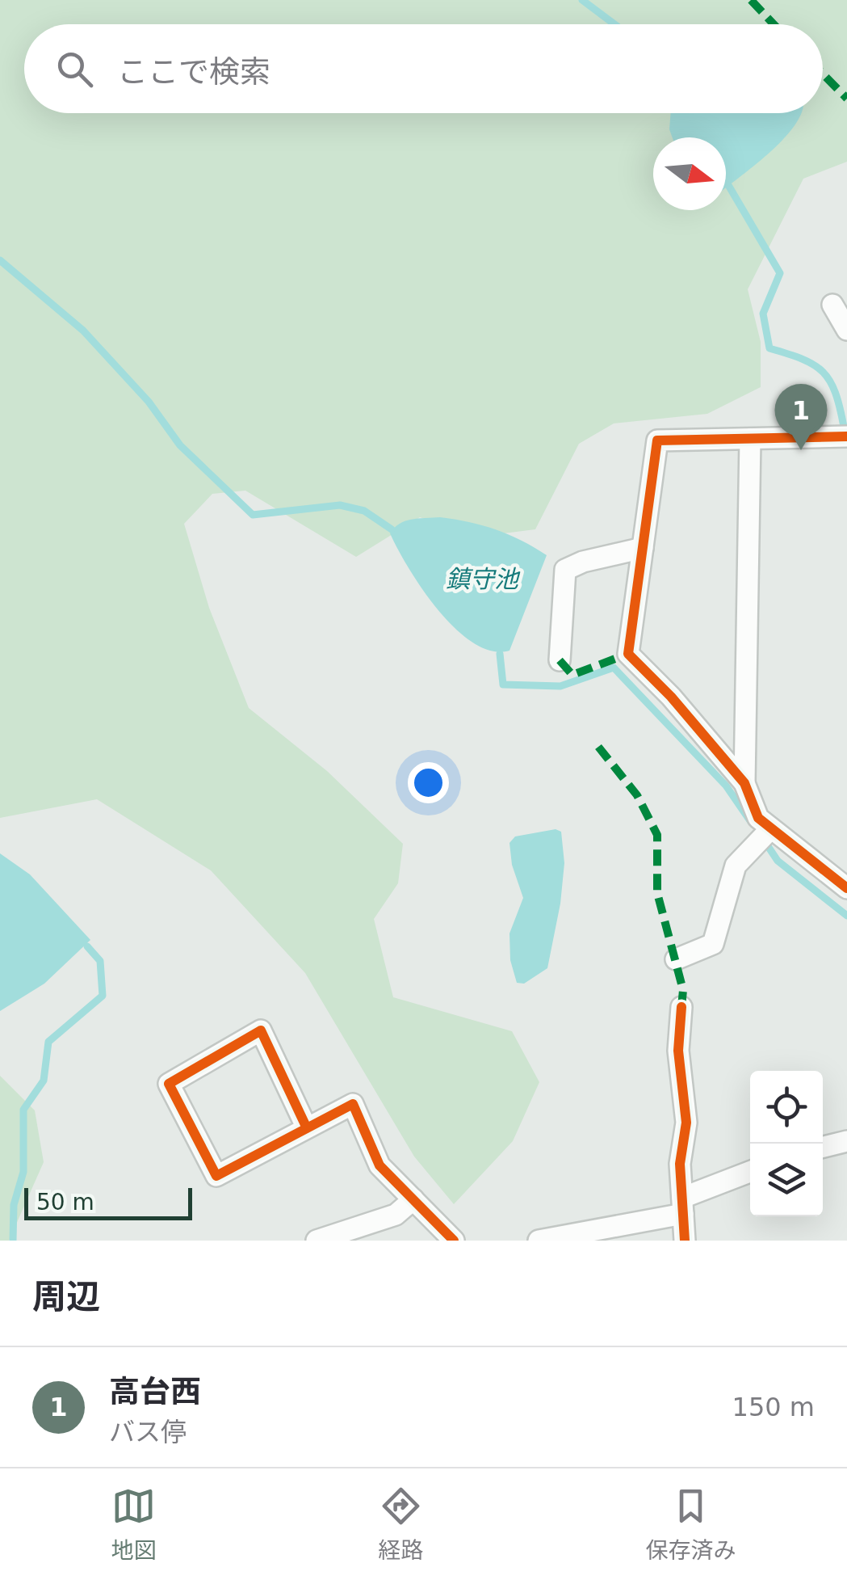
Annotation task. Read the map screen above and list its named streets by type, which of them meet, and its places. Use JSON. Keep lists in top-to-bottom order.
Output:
{
  "water": ["鎮守池"],
  "scale_bar": "50 m",
  "north": "right",
  "page": {
    "search": "ここで検索",
    "pins": "1",
    "scale": "50 m",
    "heading": "周辺",
    "list": [
      {
        "mark": "1",
        "name": "高台西",
        "note": "バス停",
        "value": "150 m"
      }
    ],
    "nav": ["地図", "経路", "保存済み"]
  }
}
